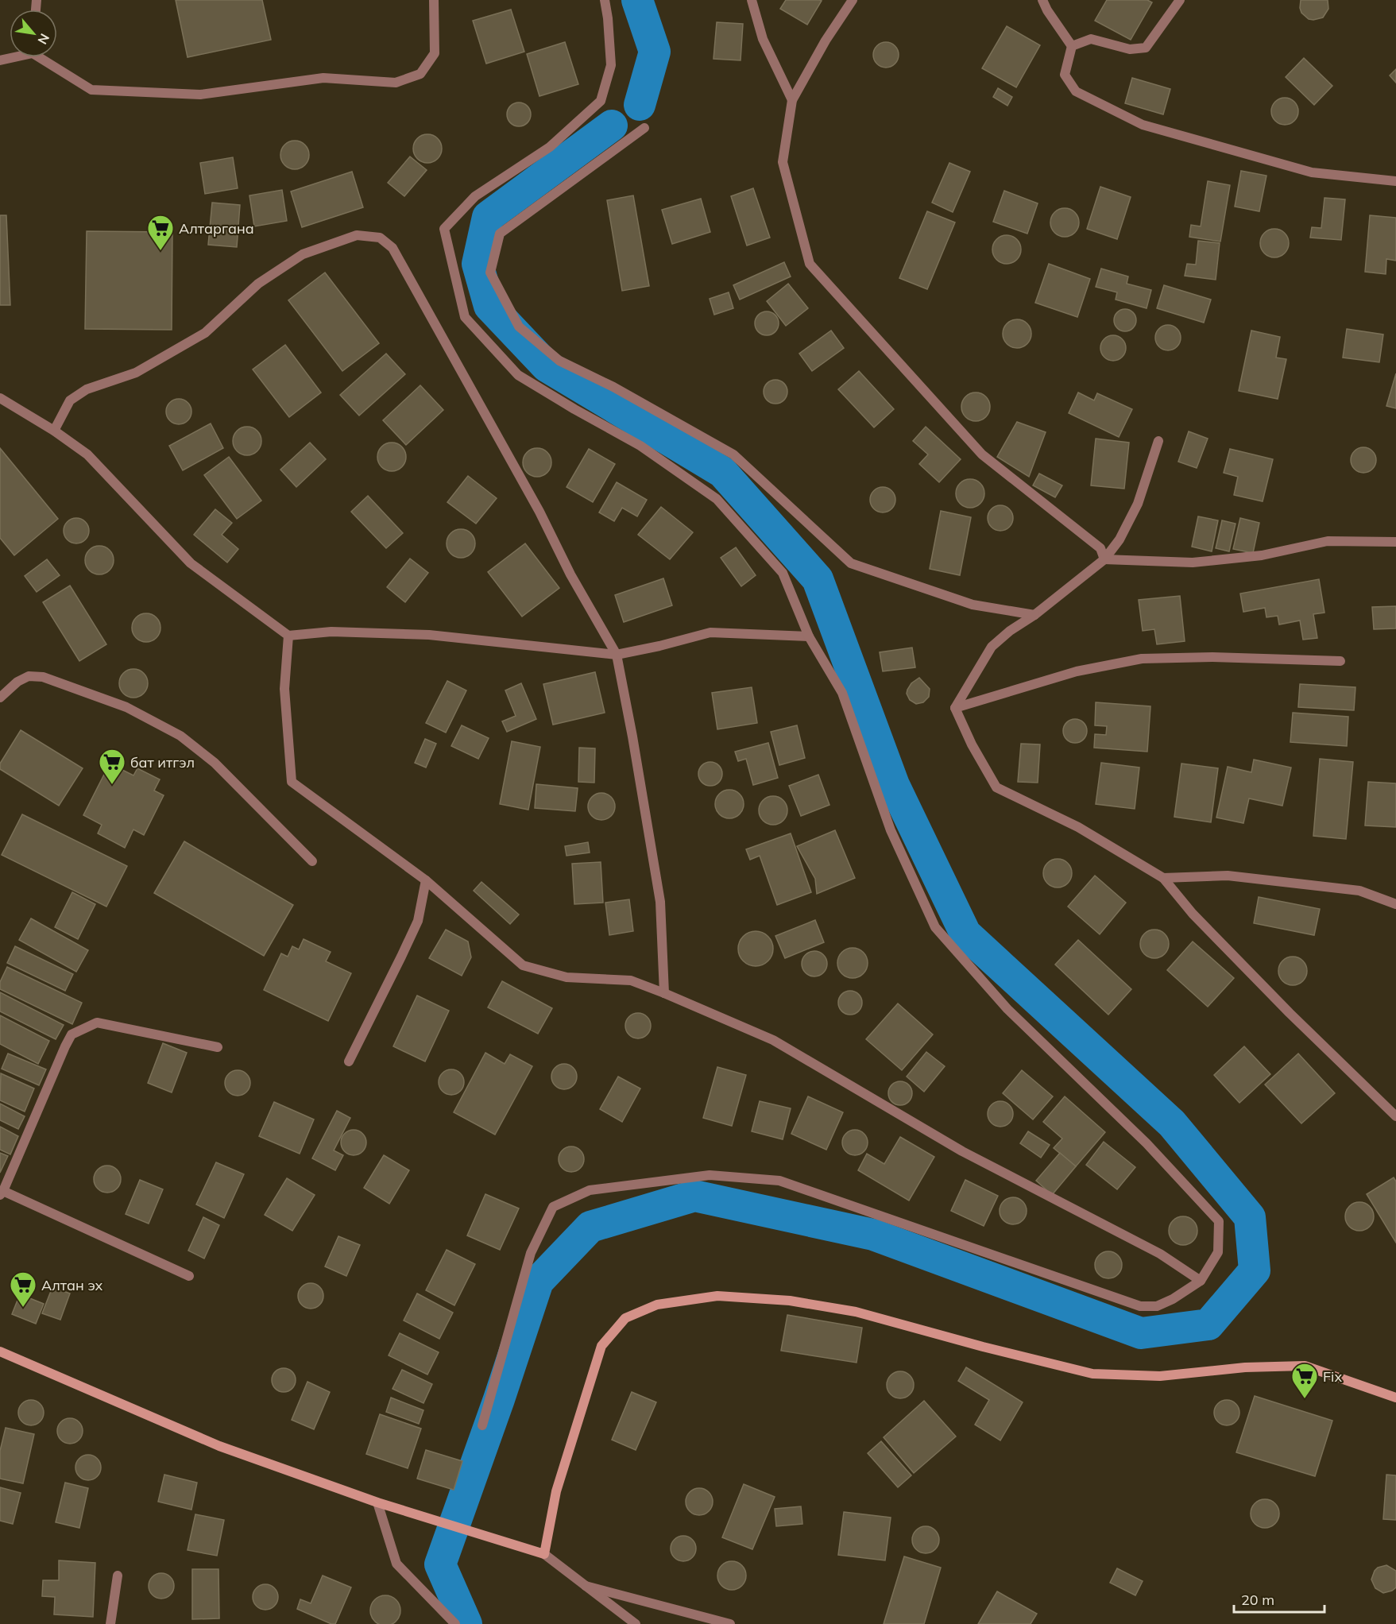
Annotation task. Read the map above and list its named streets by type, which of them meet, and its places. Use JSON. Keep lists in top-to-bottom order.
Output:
{
  "places": {
    "supermarket": [
      "Алтаргана",
      "бат итгэл",
      "Алтан эх",
      "Fix"
    ]
  },
  "scale_bar": "20 m",
  "north": "bottom right"
}
